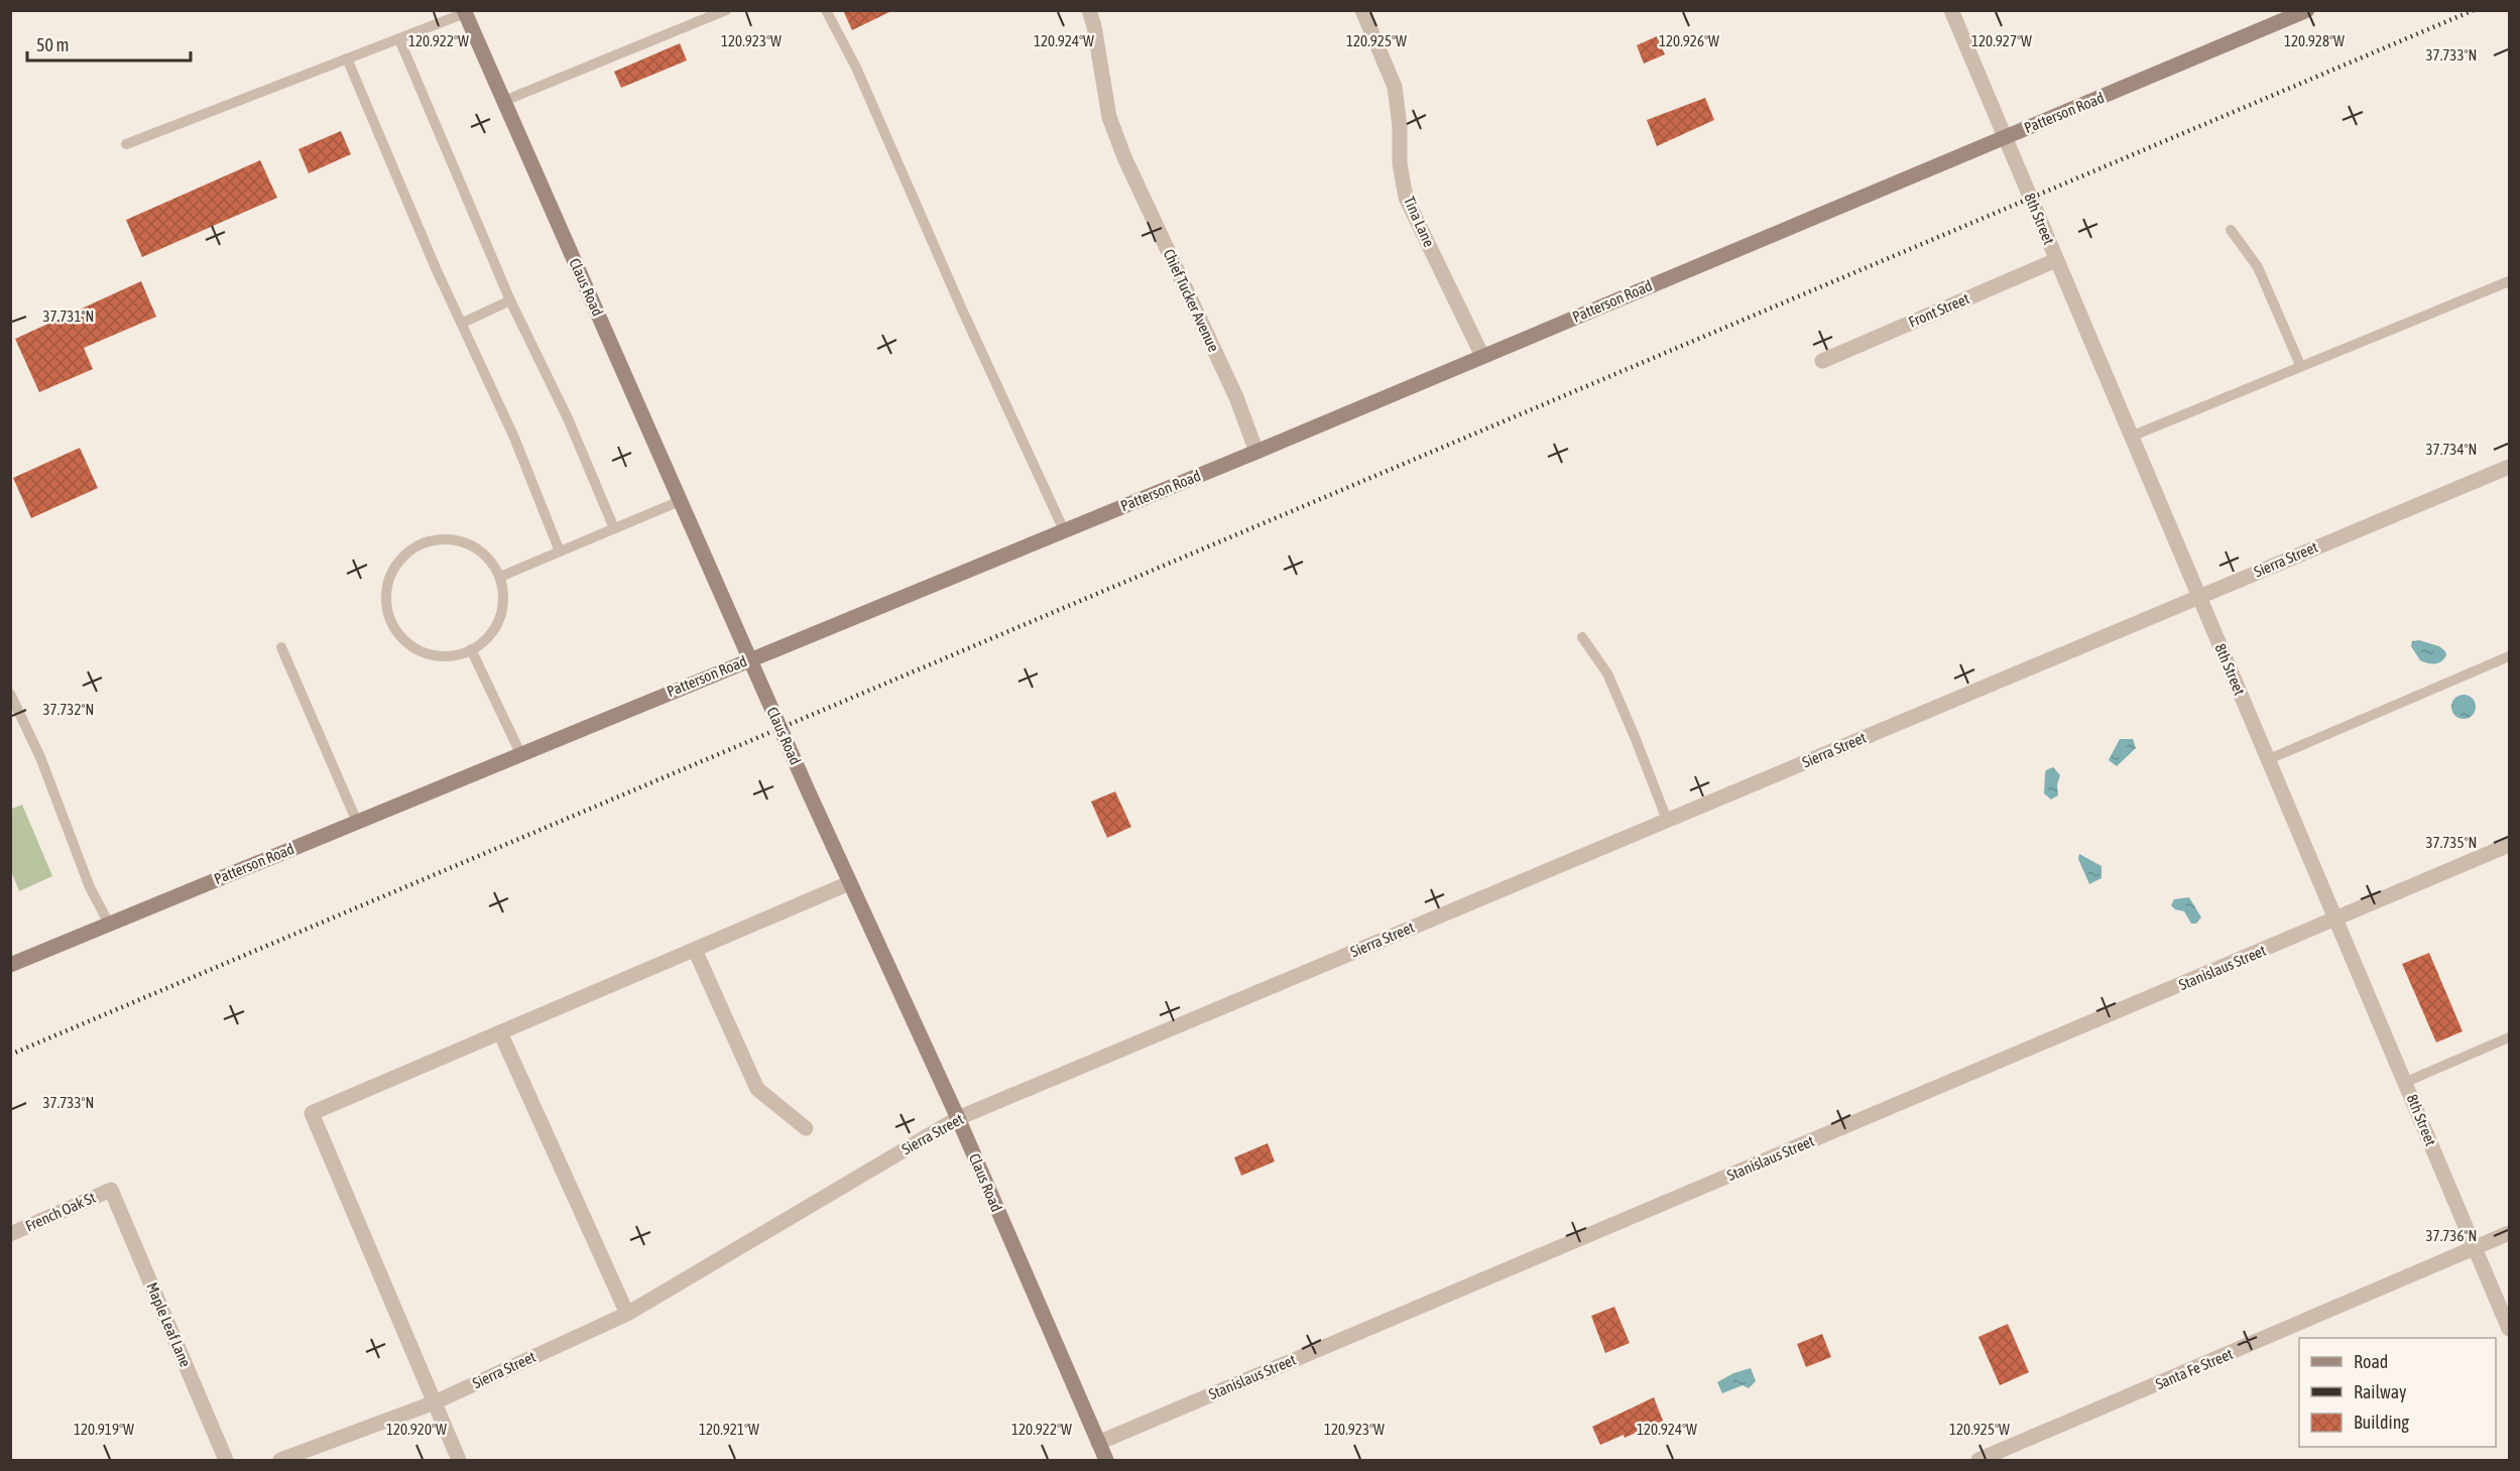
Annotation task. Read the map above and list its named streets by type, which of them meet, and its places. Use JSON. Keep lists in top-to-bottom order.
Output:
{
  "streets": {
    "main road": ["Patterson Road", "Claus Road"],
    "street": [
      "8th Street",
      "Tina Lane",
      "Chief Tucker Avenue",
      "Front Street",
      "Sierra Street",
      "Stanislaus Street",
      "French Oak St",
      "Maple Leaf Lane",
      "Santa Fe Street"
    ]
  },
  "crossings": [
    ["Patterson Road", "8th Street"],
    ["Patterson Road", "Tina Lane"],
    ["Patterson Road", "Claus Road"],
    ["Patterson Road", "Chief Tucker Avenue"],
    ["8th Street", "Front Street"],
    ["8th Street", "Sierra Street"],
    ["8th Street", "Stanislaus Street"],
    ["8th Street", "Santa Fe Street"],
    ["Claus Road", "Sierra Street"],
    ["Claus Road", "Stanislaus Street"],
    ["French Oak St", "Maple Leaf Lane"]
  ],
  "legend": ["Road", "Railway", "Building"],
  "scale_bar": "50 m",
  "coordinates": [
    "120.922°W",
    "120.923°W",
    "120.924°W",
    "120.925°W",
    "120.926°W",
    "120.927°W",
    "120.928°W",
    "37.733°N",
    "37.731°N",
    "37.734°N",
    "37.732°N",
    "37.735°N",
    "37.736°N",
    "120.919°W",
    "120.920°W",
    "120.921°W"
  ]
}
